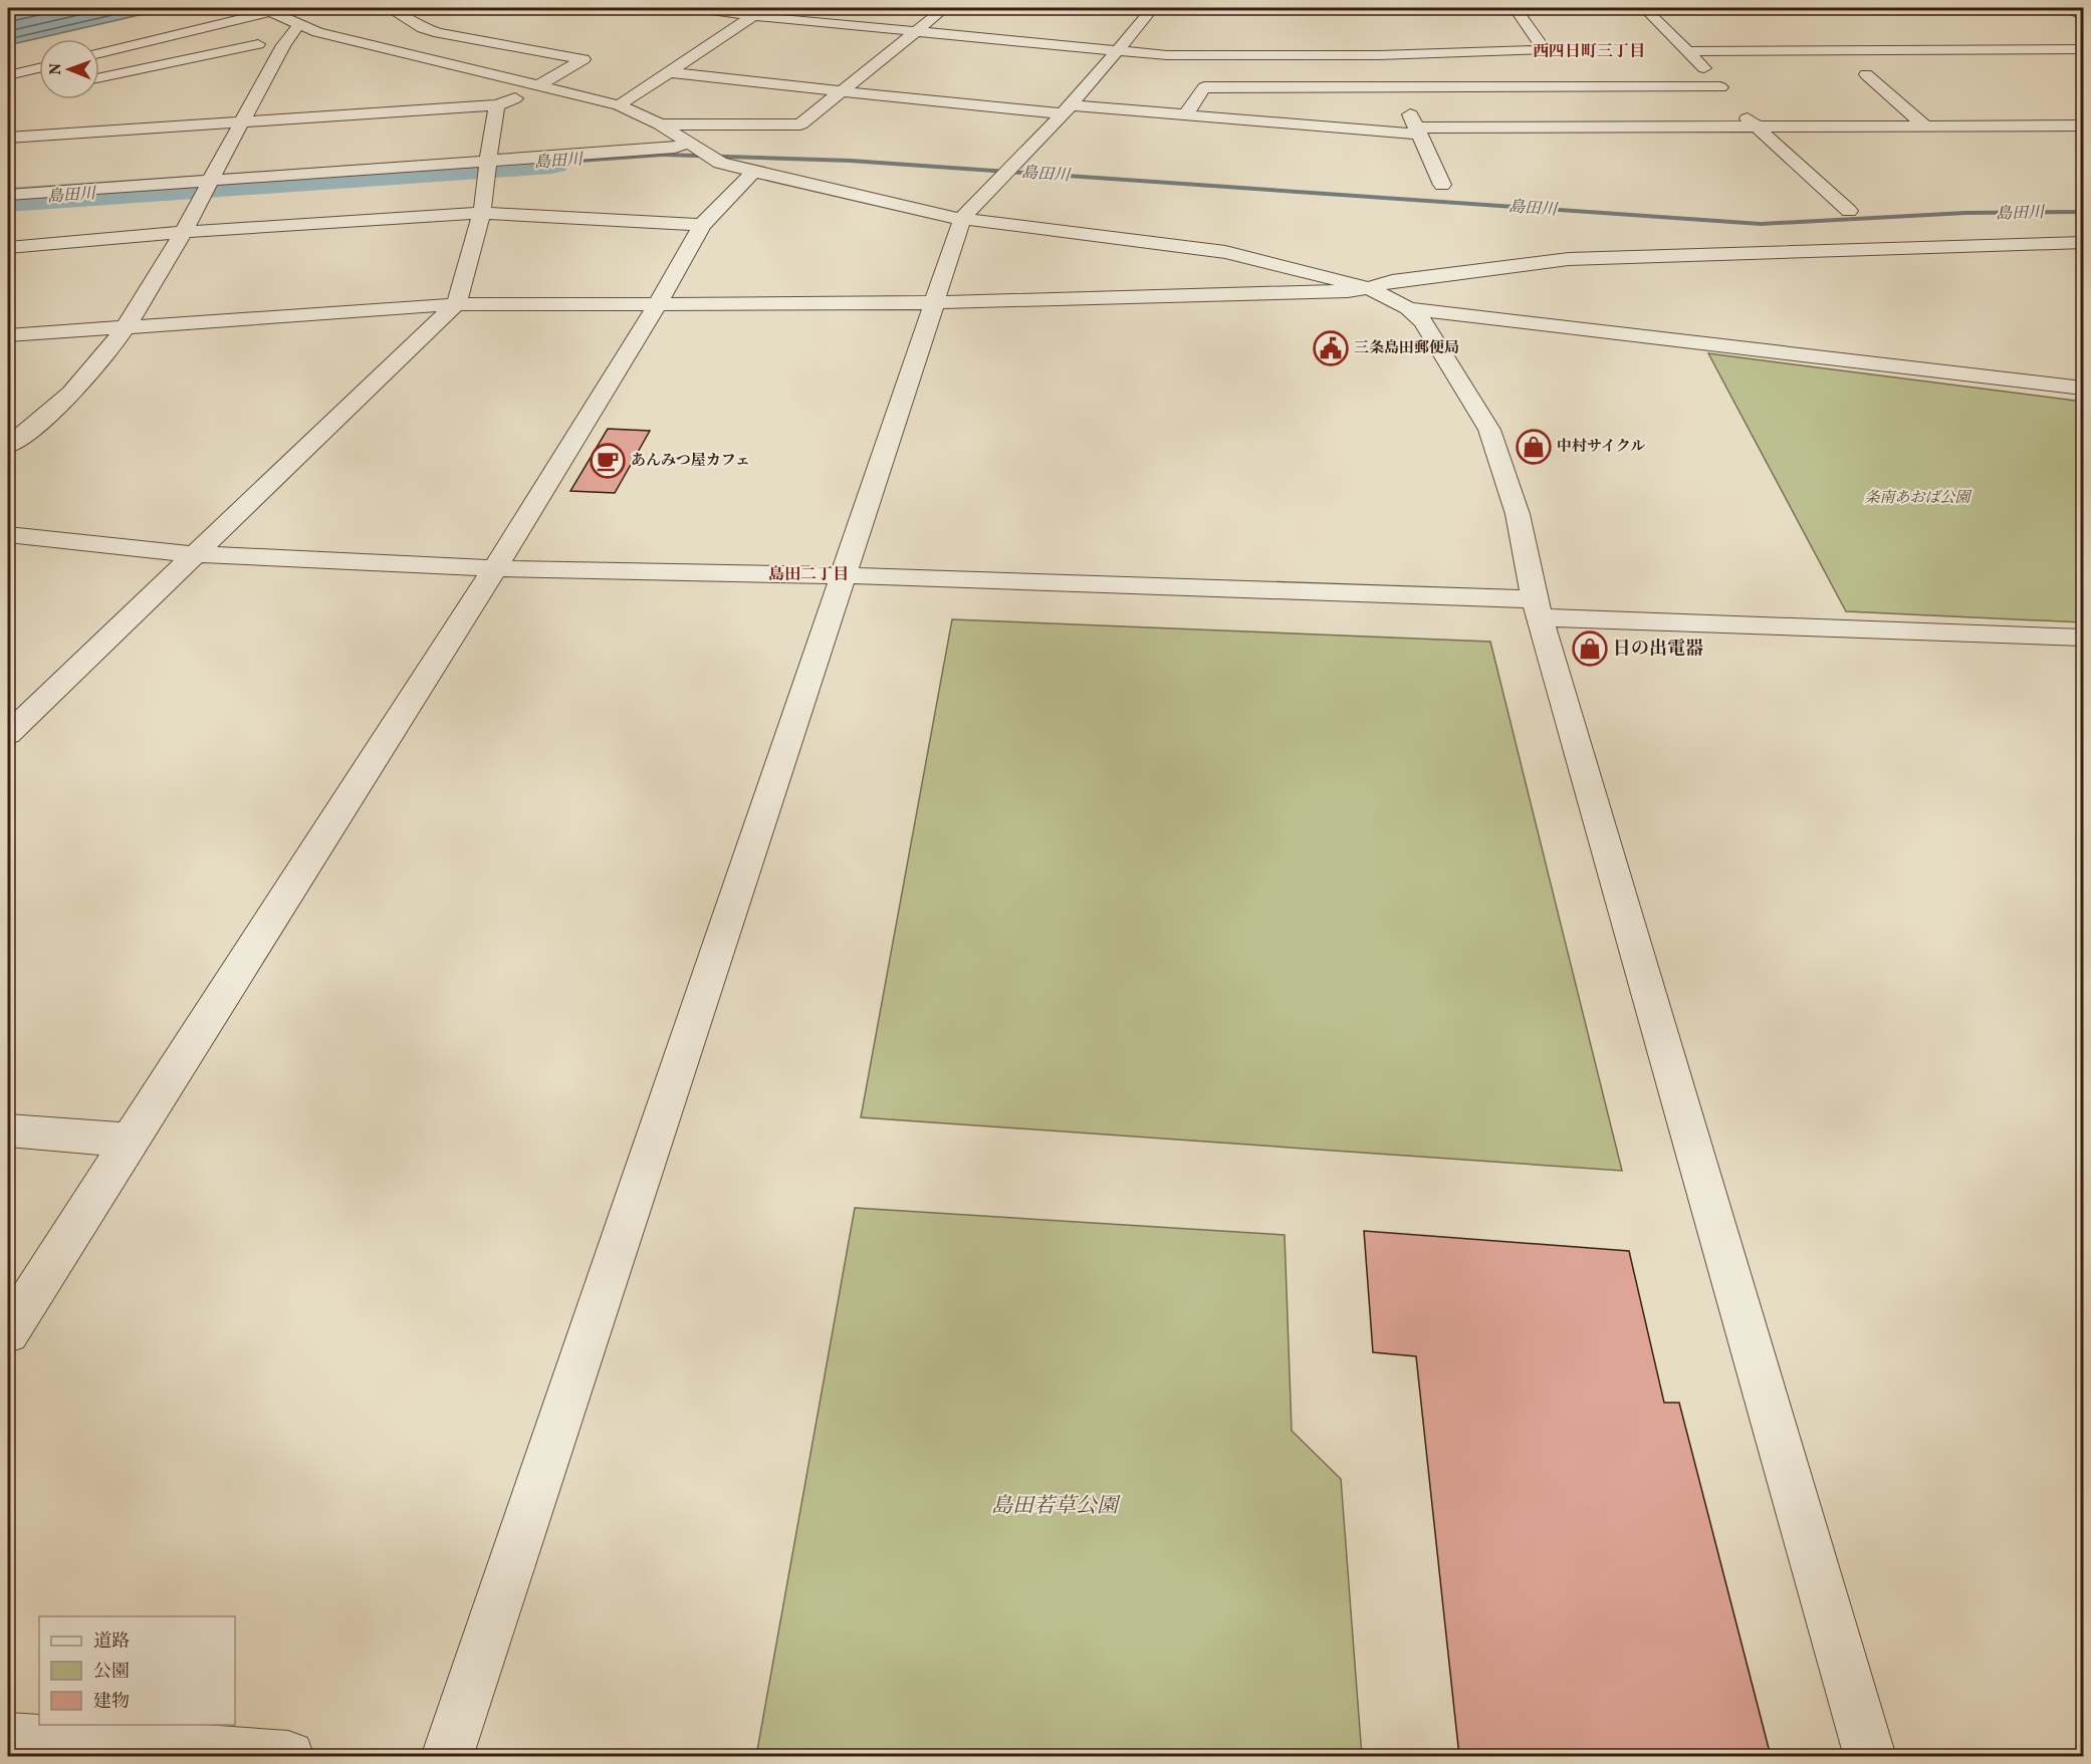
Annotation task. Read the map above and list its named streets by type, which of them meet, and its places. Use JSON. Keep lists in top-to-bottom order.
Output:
{
  "districts": ["西四日町三丁目", "島田二丁目"],
  "water": ["島田川"],
  "parks": ["条南あおば公園", "島田若草公園"],
  "places": {
    "public building": ["三条島田郵便局"],
    "shop": ["中村サイクル", "日の出電器"],
    "cafe": ["あんみつ屋カフェ"]
  },
  "legend": ["道路", "公園", "建物"],
  "north": "left"
}
